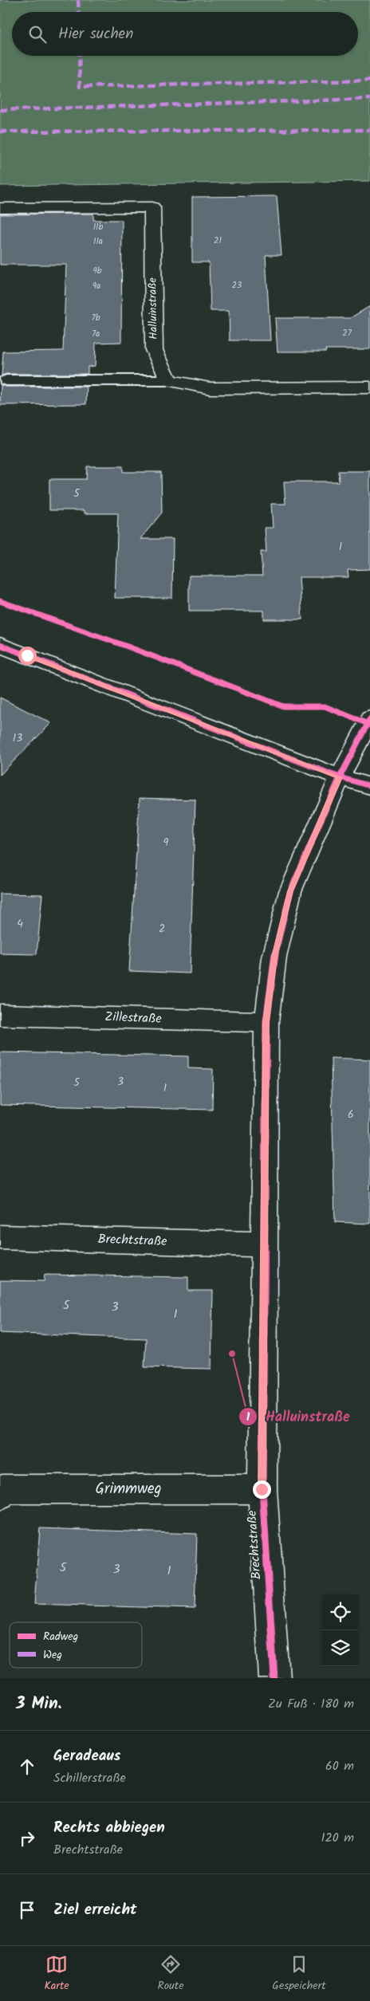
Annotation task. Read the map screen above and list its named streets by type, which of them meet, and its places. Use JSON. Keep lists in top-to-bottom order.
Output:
{
  "streets": {
    "street": [
      "Halluinstraße",
      "Zillestraße",
      "Brechtstraße",
      "Grimmweg"
    ]
  },
  "crossings": [
    ["Zillestraße", "Brechtstraße"],
    ["Brechtstraße", "Grimmweg"]
  ],
  "places": ["Halluinstraße"],
  "house_numbers": [
    "11b",
    "21",
    "11a",
    "9b",
    "23",
    "9a",
    "7b",
    "27",
    "7a",
    "5",
    "1",
    "13",
    "9",
    "4",
    "2",
    "3",
    "5",
    "1",
    "6",
    "5",
    "3",
    "1",
    "5",
    "3",
    "1"
  ],
  "legend": ["Radweg", "Weg"],
  "page": {
    "search": "Hier suchen",
    "heading": ["3 Min.", "Zu Fuß · 180 m"],
    "list": [
      ["Geradeaus", "Schillerstraße", "60 m"],
      ["Rechts abbiegen", "Brechtstraße", "120 m"],
      "Ziel erreicht"
    ],
    "nav": ["Karte", "Route", "Gespeichert"]
  }
}
